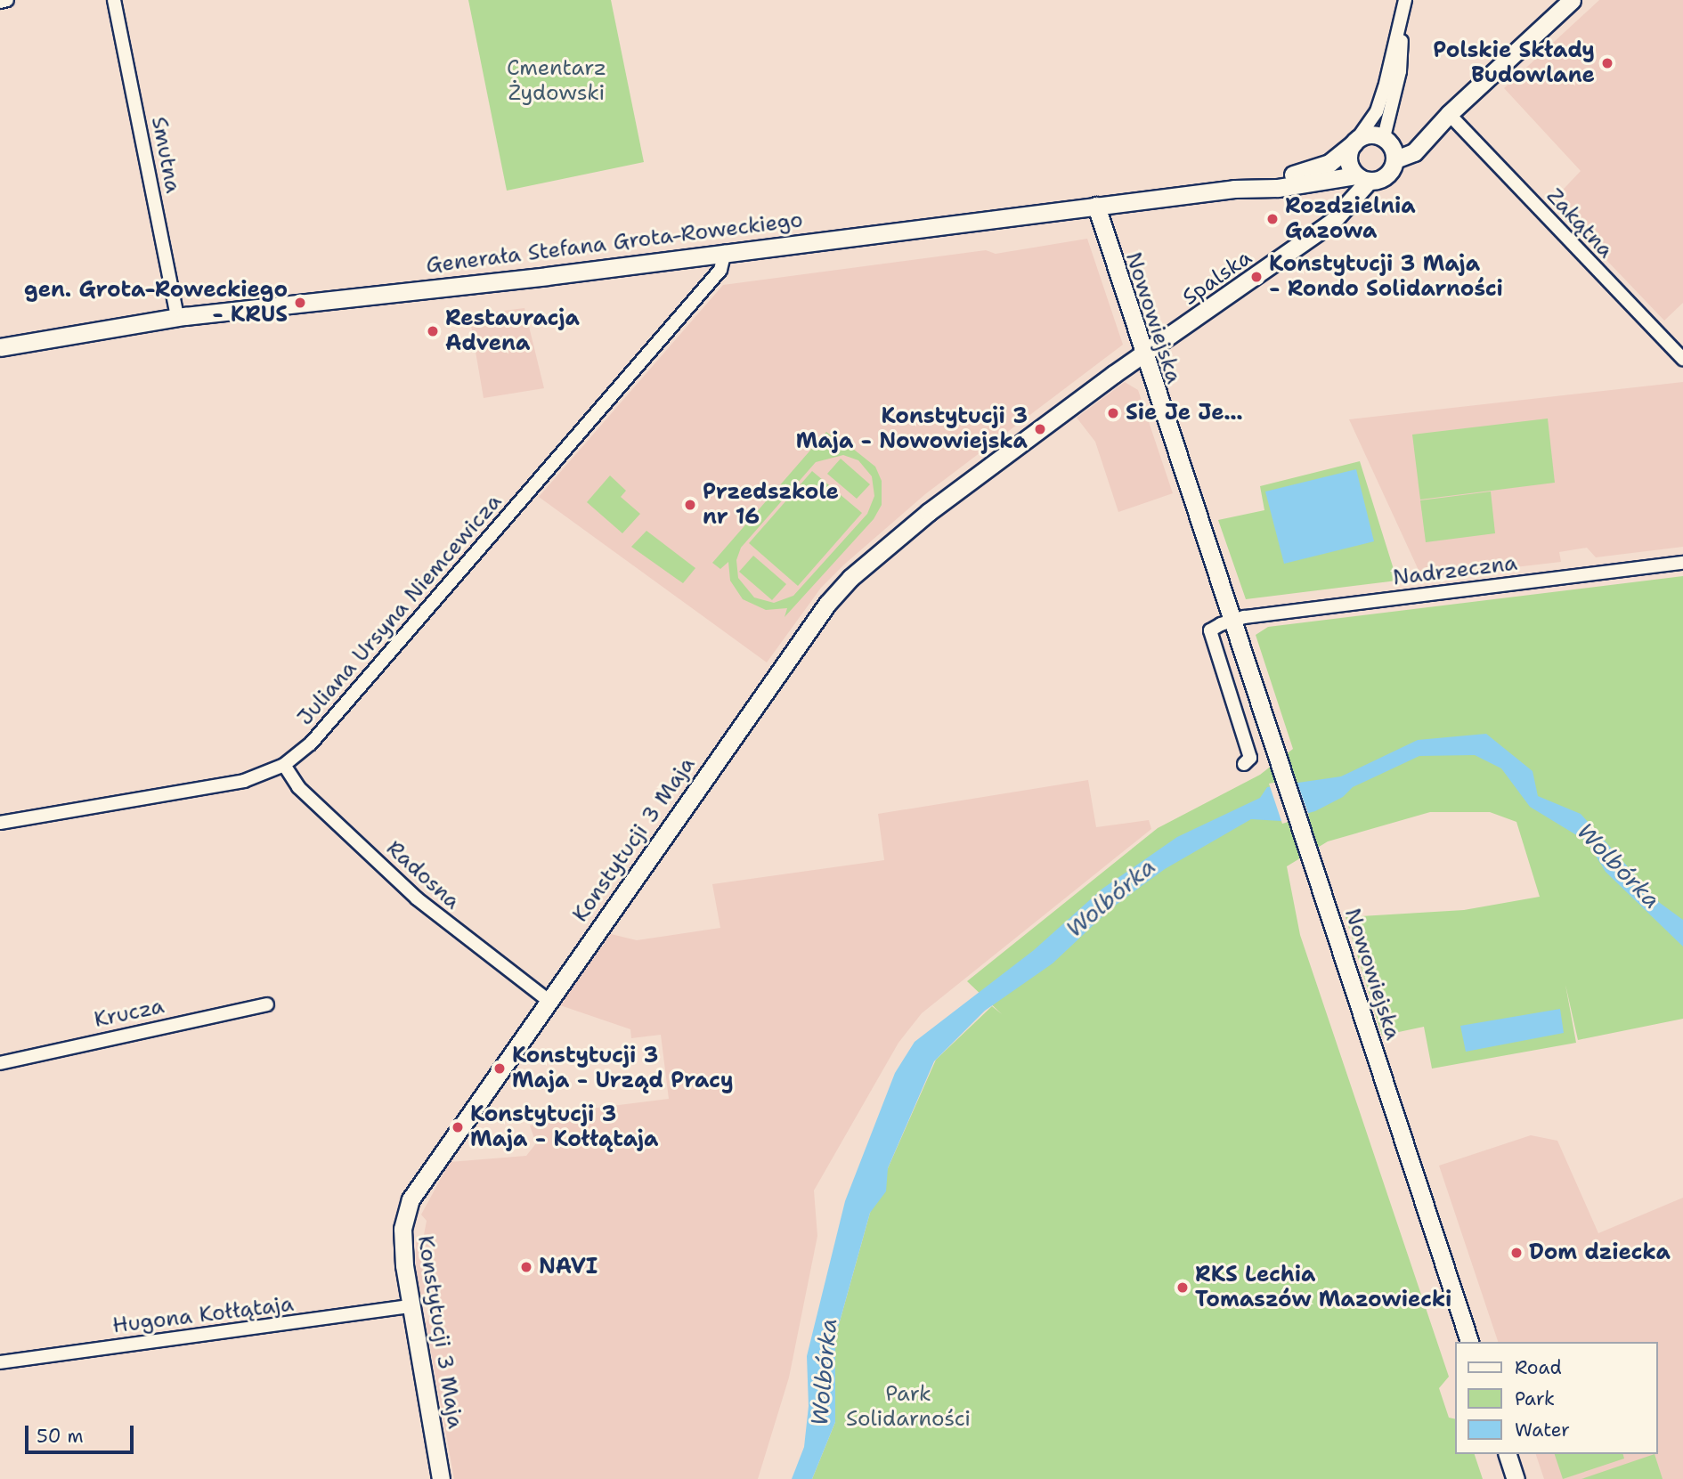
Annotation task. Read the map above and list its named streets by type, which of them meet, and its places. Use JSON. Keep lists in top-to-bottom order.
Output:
{
  "streets": {
    "street": [
      "Smutna",
      "Zakątna",
      "Generała Stefana Grota-Roweckiego",
      "Spalska",
      "Nowowiejska",
      "Nadrzeczna",
      "Juliana Ursyna Niemcewicza",
      "Konstytucji 3 Maja",
      "Radosna",
      "Krucza",
      "Hugona Kołłątaja"
    ]
  },
  "crossings": [
    ["Smutna", "Generała Stefana Grota-Roweckiego"],
    ["Generała Stefana Grota-Roweckiego", "Spalska"],
    ["Generała Stefana Grota-Roweckiego", "Nowowiejska"],
    ["Generała Stefana Grota-Roweckiego", "Juliana Ursyna Niemcewicza"],
    ["Spalska", "Nowowiejska"],
    ["Spalska", "Konstytucji 3 Maja"],
    ["Nowowiejska", "Nadrzeczna"],
    ["Nowowiejska", "Konstytucji 3 Maja"],
    ["Juliana Ursyna Niemcewicza", "Radosna"],
    ["Konstytucji 3 Maja", "Radosna"],
    ["Konstytucji 3 Maja", "Hugona Kołłątaja"]
  ],
  "water": ["Wolbórka"],
  "parks": ["Cmentarz Żydowski", "Park Solidarności"],
  "places": [
    "Polskie Składy Budowlane",
    "Rozdzielnia Gazowa",
    "Konstytucji 3 Maja - Rondo Solidarności",
    "gen. Grota-Roweckiego - KRUS",
    "Restauracja Advena",
    "Sie Je Je...",
    "Konstytucji 3 Maja - Nowowiejska",
    "Przedszkole nr 16",
    "Konstytucji 3 Maja - Urząd Pracy",
    "Konstytucji 3 Maja - Kołłątaja",
    "Dom dziecka",
    "NAVI",
    "RKS Lechia Tomaszów Mazowiecki"
  ],
  "legend": ["Road", "Park", "Water"],
  "scale_bar": "50 m"
}
